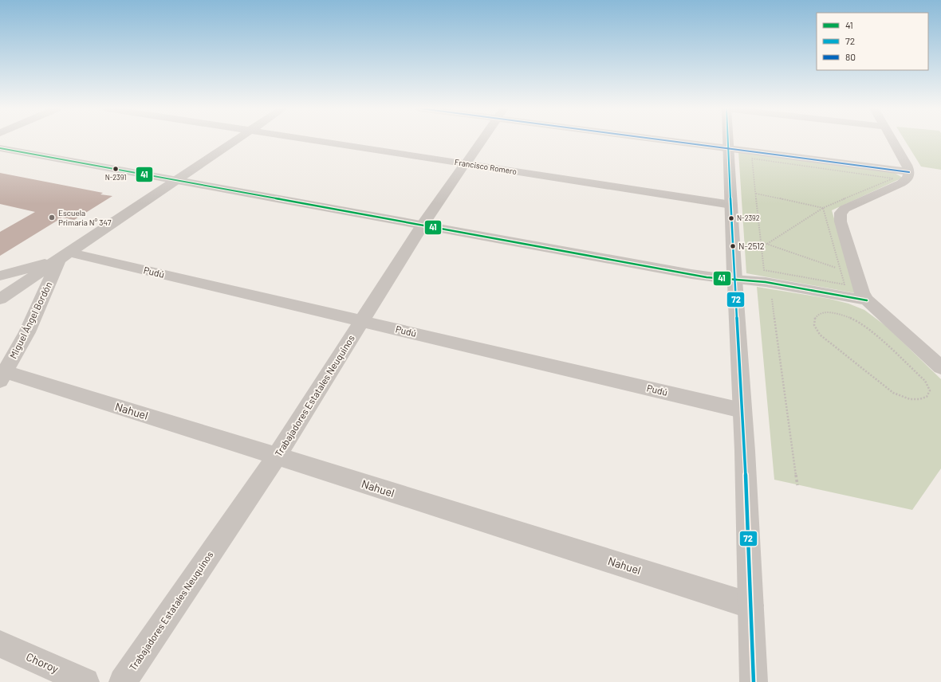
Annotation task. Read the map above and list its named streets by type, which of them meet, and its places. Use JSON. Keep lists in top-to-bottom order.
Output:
{
  "streets": {
    "street": [
      "Francisco Romero",
      "Pudú",
      "Miguel Ángel Bordón",
      "Trabajadores Estatales Neuquinos",
      "Nahuel",
      "Choroy"
    ]
  },
  "crossings": [
    ["Francisco Romero", "Trabajadores Estatales Neuquinos"],
    ["Pudú", "Miguel Ángel Bordón"],
    ["Pudú", "Trabajadores Estatales Neuquinos"],
    ["Miguel Ángel Bordón", "Nahuel"],
    ["Trabajadores Estatales Neuquinos", "Nahuel"]
  ],
  "places": [
    "N-2391",
    "Escuela Primaria N° 347",
    "N-2392",
    "N-2512"
  ],
  "lines": ["transit line 72", "transit line 80", "transit line 41"],
  "legend": ["41", "72", "80"]
}
